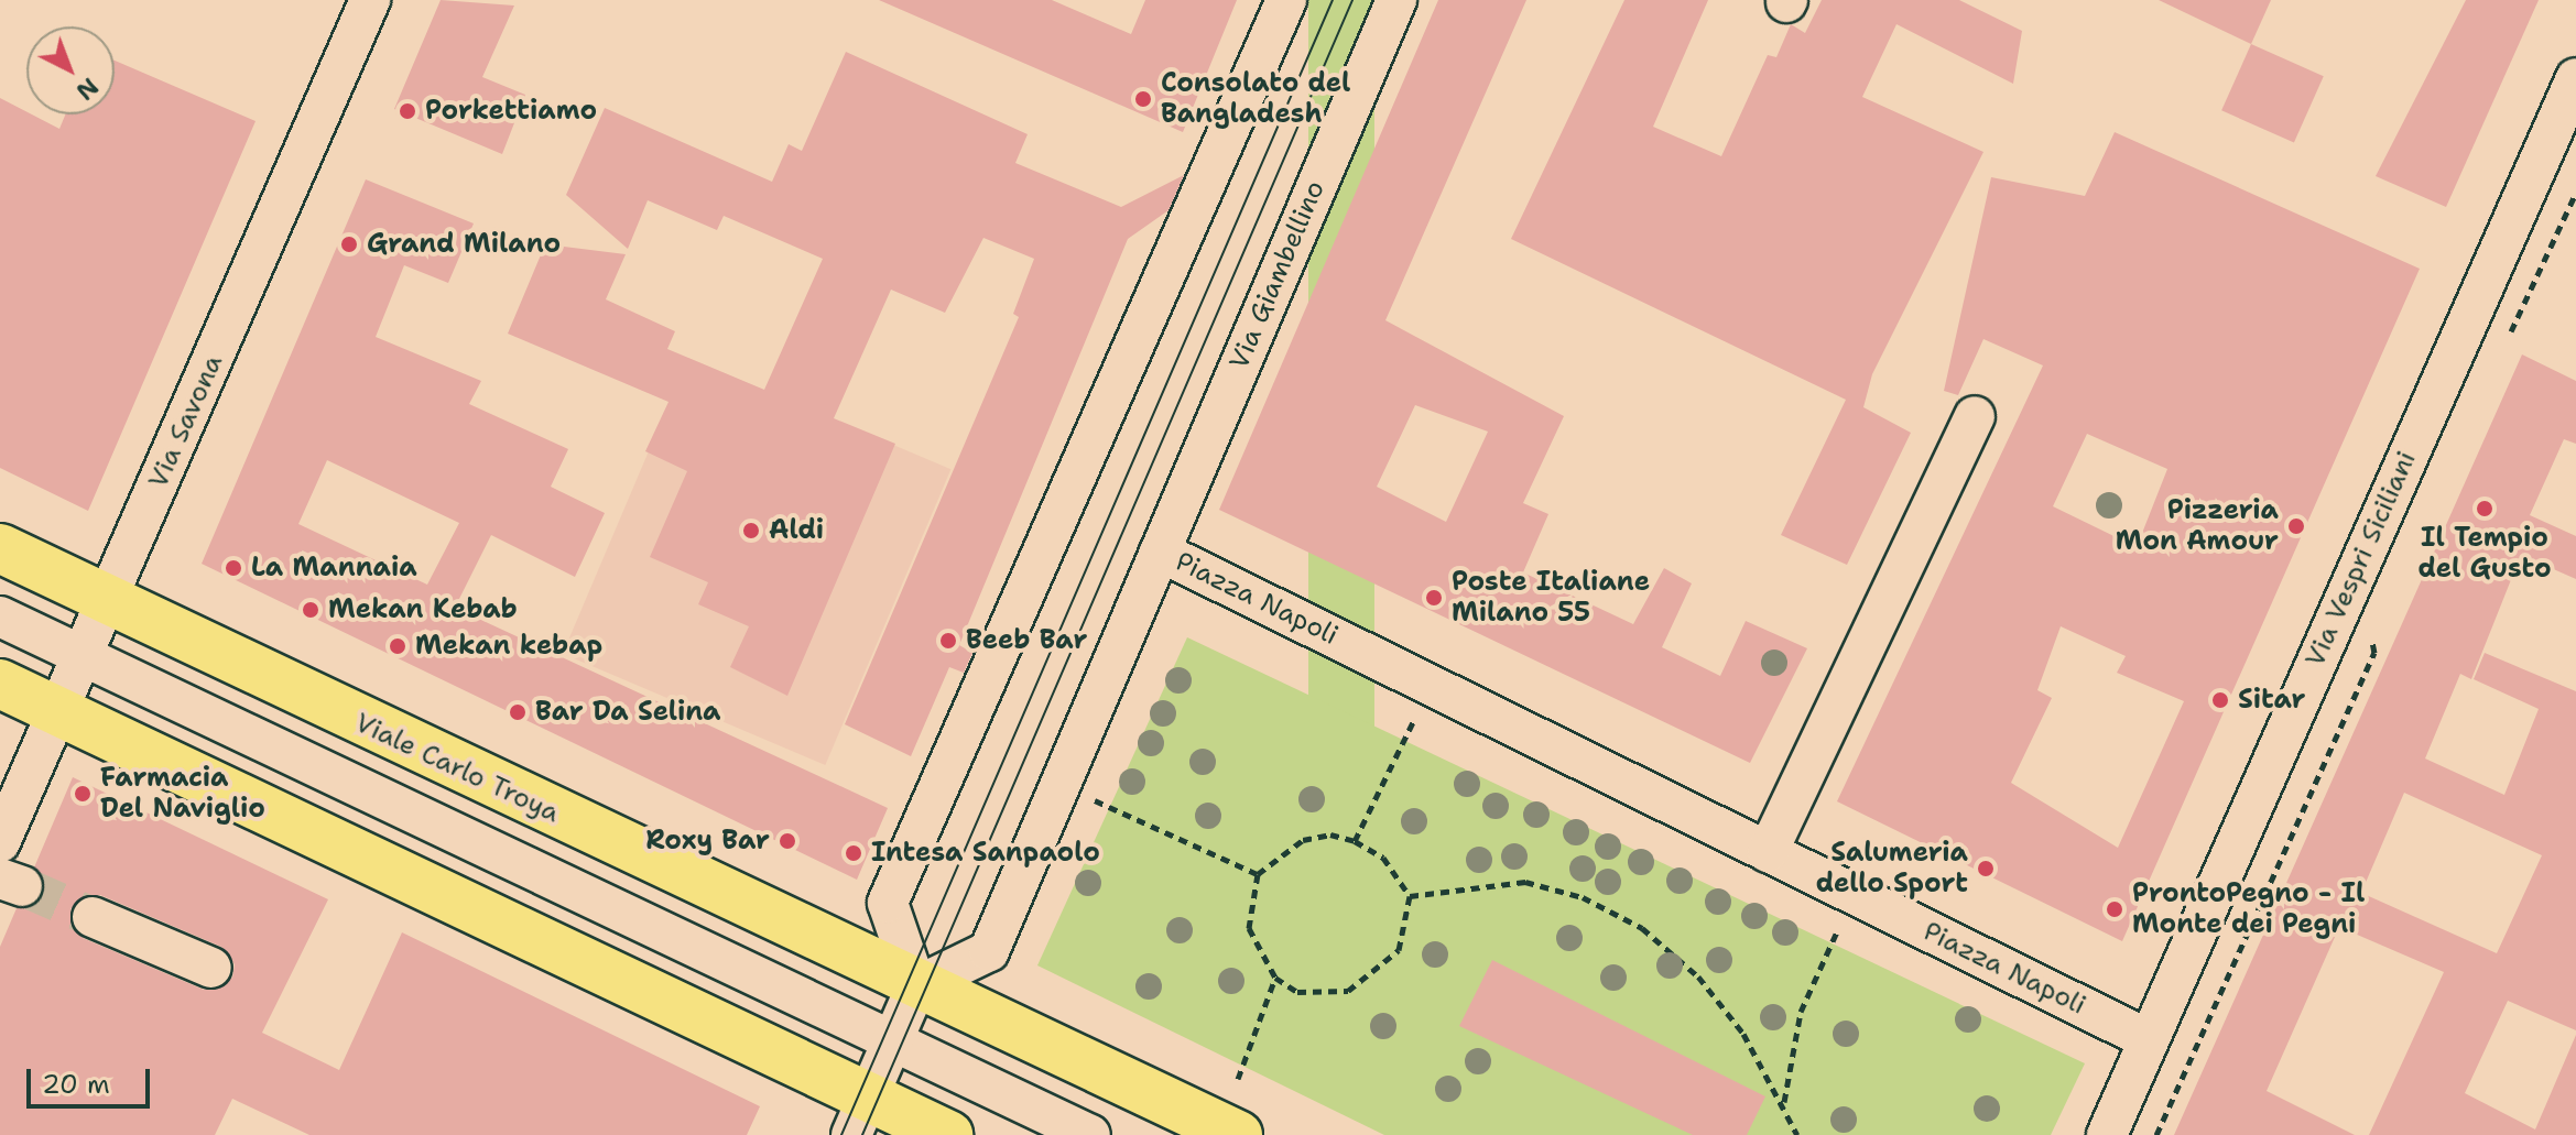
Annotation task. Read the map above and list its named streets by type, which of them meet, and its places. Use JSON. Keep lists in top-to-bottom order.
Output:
{
  "streets": {
    "main road": ["Viale Carlo Troya"],
    "street": [
      "Via Giambellino",
      "Via Savona",
      "Via Vespri Siciliani",
      "Piazza Napoli"
    ]
  },
  "crossings": [
    ["Via Giambellino", "Piazza Napoli"],
    ["Via Savona", "Viale Carlo Troya"],
    ["Via Vespri Siciliani", "Piazza Napoli"],
    ["Piazza Napoli", "Viale Carlo Troya"]
  ],
  "places": [
    "Consolato del Bangladesh",
    "Porkettiamo",
    "Grand Milano",
    "Il Tempio del Gusto",
    "Pizzeria Mon Amour",
    "Aldi",
    "La Mannaia",
    "Poste Italiane Milano 55",
    "Mekan Kebab",
    "Beeb Bar",
    "Mekan kebap",
    "Sitar",
    "Bar Da Selina",
    "Farmacia Del Naviglio",
    "Roxy Bar",
    "Intesa Sanpaolo",
    "Salumeria dello Sport",
    "ProntoPegno - Il Monte dei Pegni"
  ],
  "scale_bar": "20 m",
  "north": "bottom right"
}
